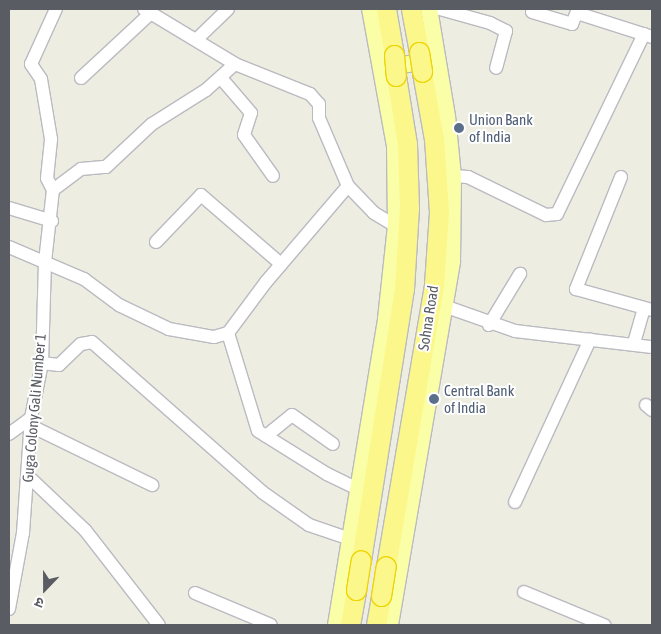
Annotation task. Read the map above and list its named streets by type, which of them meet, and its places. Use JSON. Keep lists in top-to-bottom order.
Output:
{
  "streets": {
    "highway": ["Sohna Road"],
    "street": ["Guga Colony Gali Number 1"]
  },
  "places": ["Union Bank of India", "Central Bank of India"],
  "north": "bottom"
}
